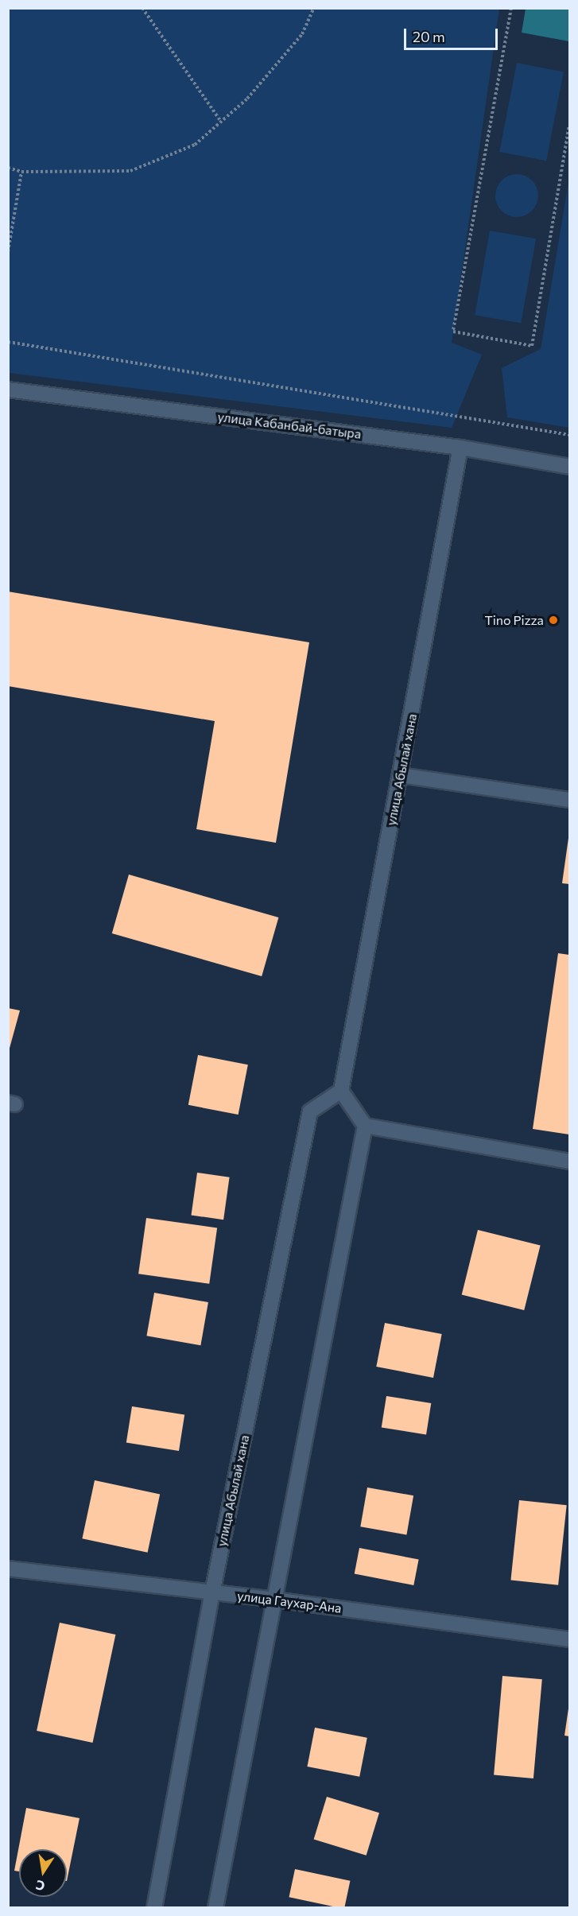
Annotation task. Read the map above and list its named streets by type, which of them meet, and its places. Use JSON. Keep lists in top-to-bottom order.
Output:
{
  "streets": {
    "street": ["улица Кабанбай-батыра", "улица Абылай хана", "улица Гаухар-Ана"]
  },
  "crossings": [
    ["улица Кабанбай-батыра", "улица Абылай хана"],
    ["улица Абылай хана", "улица Гаухар-Ана"]
  ],
  "places": ["Tino Pizza"],
  "scale_bar": "20 m",
  "north": "bottom"
}
